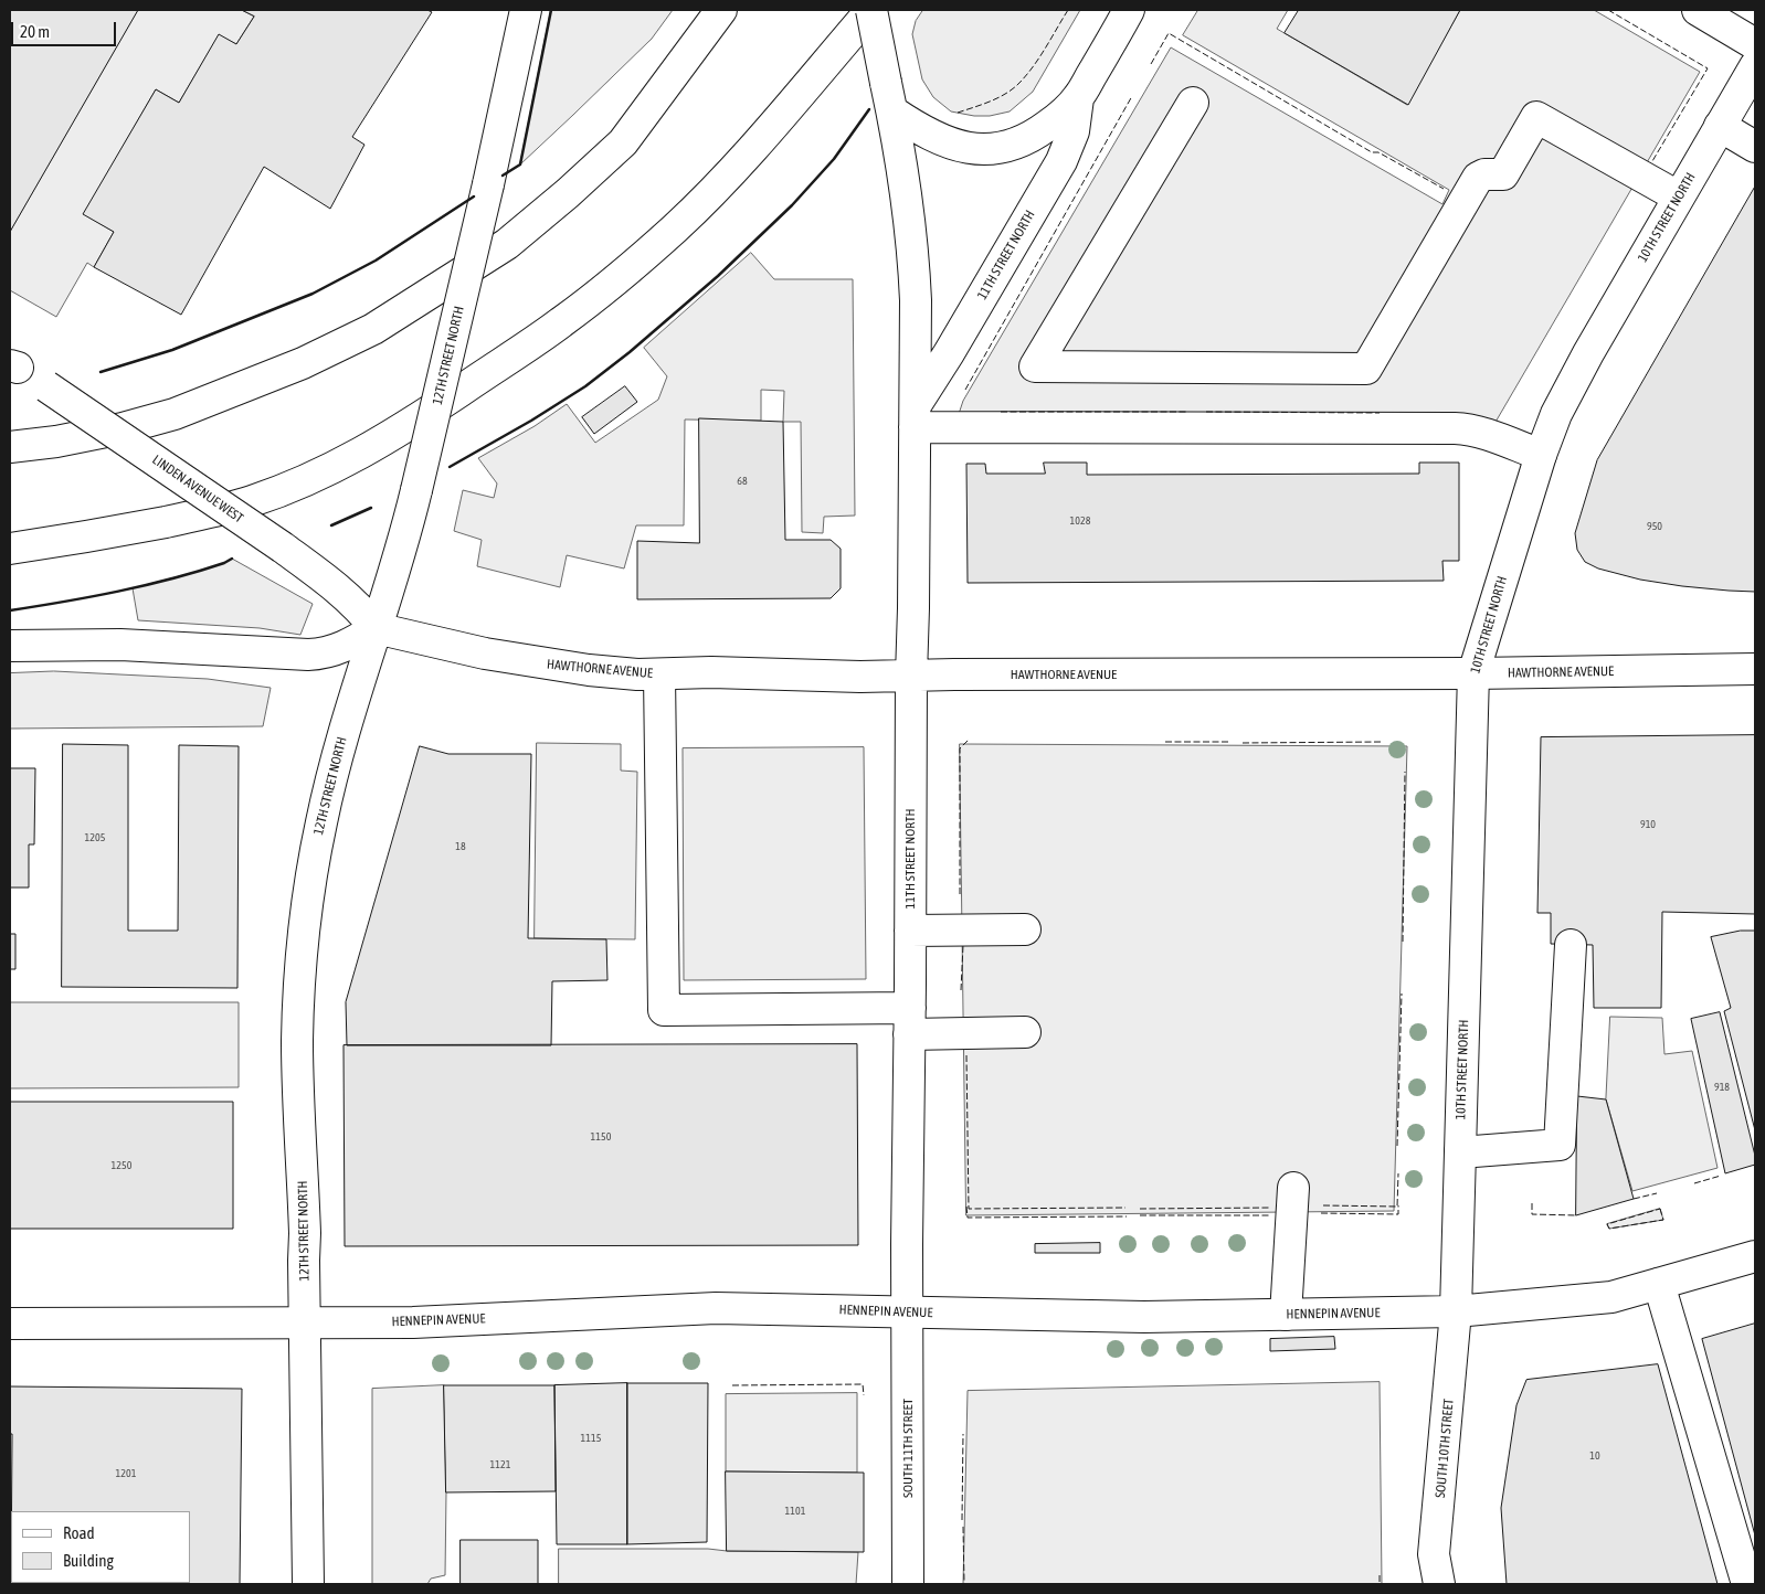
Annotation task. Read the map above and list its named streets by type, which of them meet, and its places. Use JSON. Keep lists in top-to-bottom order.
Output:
{
  "streets": {
    "main road": [
      "10TH STREET NORTH",
      "11TH STREET NORTH",
      "12TH STREET NORTH",
      "LINDEN AVENUE WEST",
      "HAWTHORNE AVENUE",
      "HENNEPIN AVENUE",
      "SOUTH 11TH STREET",
      "SOUTH 10TH STREET"
    ]
  },
  "crossings": [
    ["10TH STREET NORTH", "HAWTHORNE AVENUE"],
    ["10TH STREET NORTH", "HENNEPIN AVENUE"],
    ["10TH STREET NORTH", "SOUTH 10TH STREET"],
    ["11TH STREET NORTH", "HAWTHORNE AVENUE"],
    ["11TH STREET NORTH", "HENNEPIN AVENUE"],
    ["11TH STREET NORTH", "SOUTH 11TH STREET"],
    ["12TH STREET NORTH", "LINDEN AVENUE WEST"],
    ["12TH STREET NORTH", "HAWTHORNE AVENUE"],
    ["12TH STREET NORTH", "HENNEPIN AVENUE"],
    ["LINDEN AVENUE WEST", "HAWTHORNE AVENUE"],
    ["HENNEPIN AVENUE", "SOUTH 11TH STREET"],
    ["HENNEPIN AVENUE", "SOUTH 10TH STREET"]
  ],
  "house_numbers": [
    "68",
    "1028",
    "950",
    "910",
    "1205",
    "18",
    "918",
    "1150",
    "1250",
    "1115",
    "10",
    "1121",
    "1201",
    "1101"
  ],
  "legend": ["Road", "Building"],
  "scale_bar": "20 m"
}
